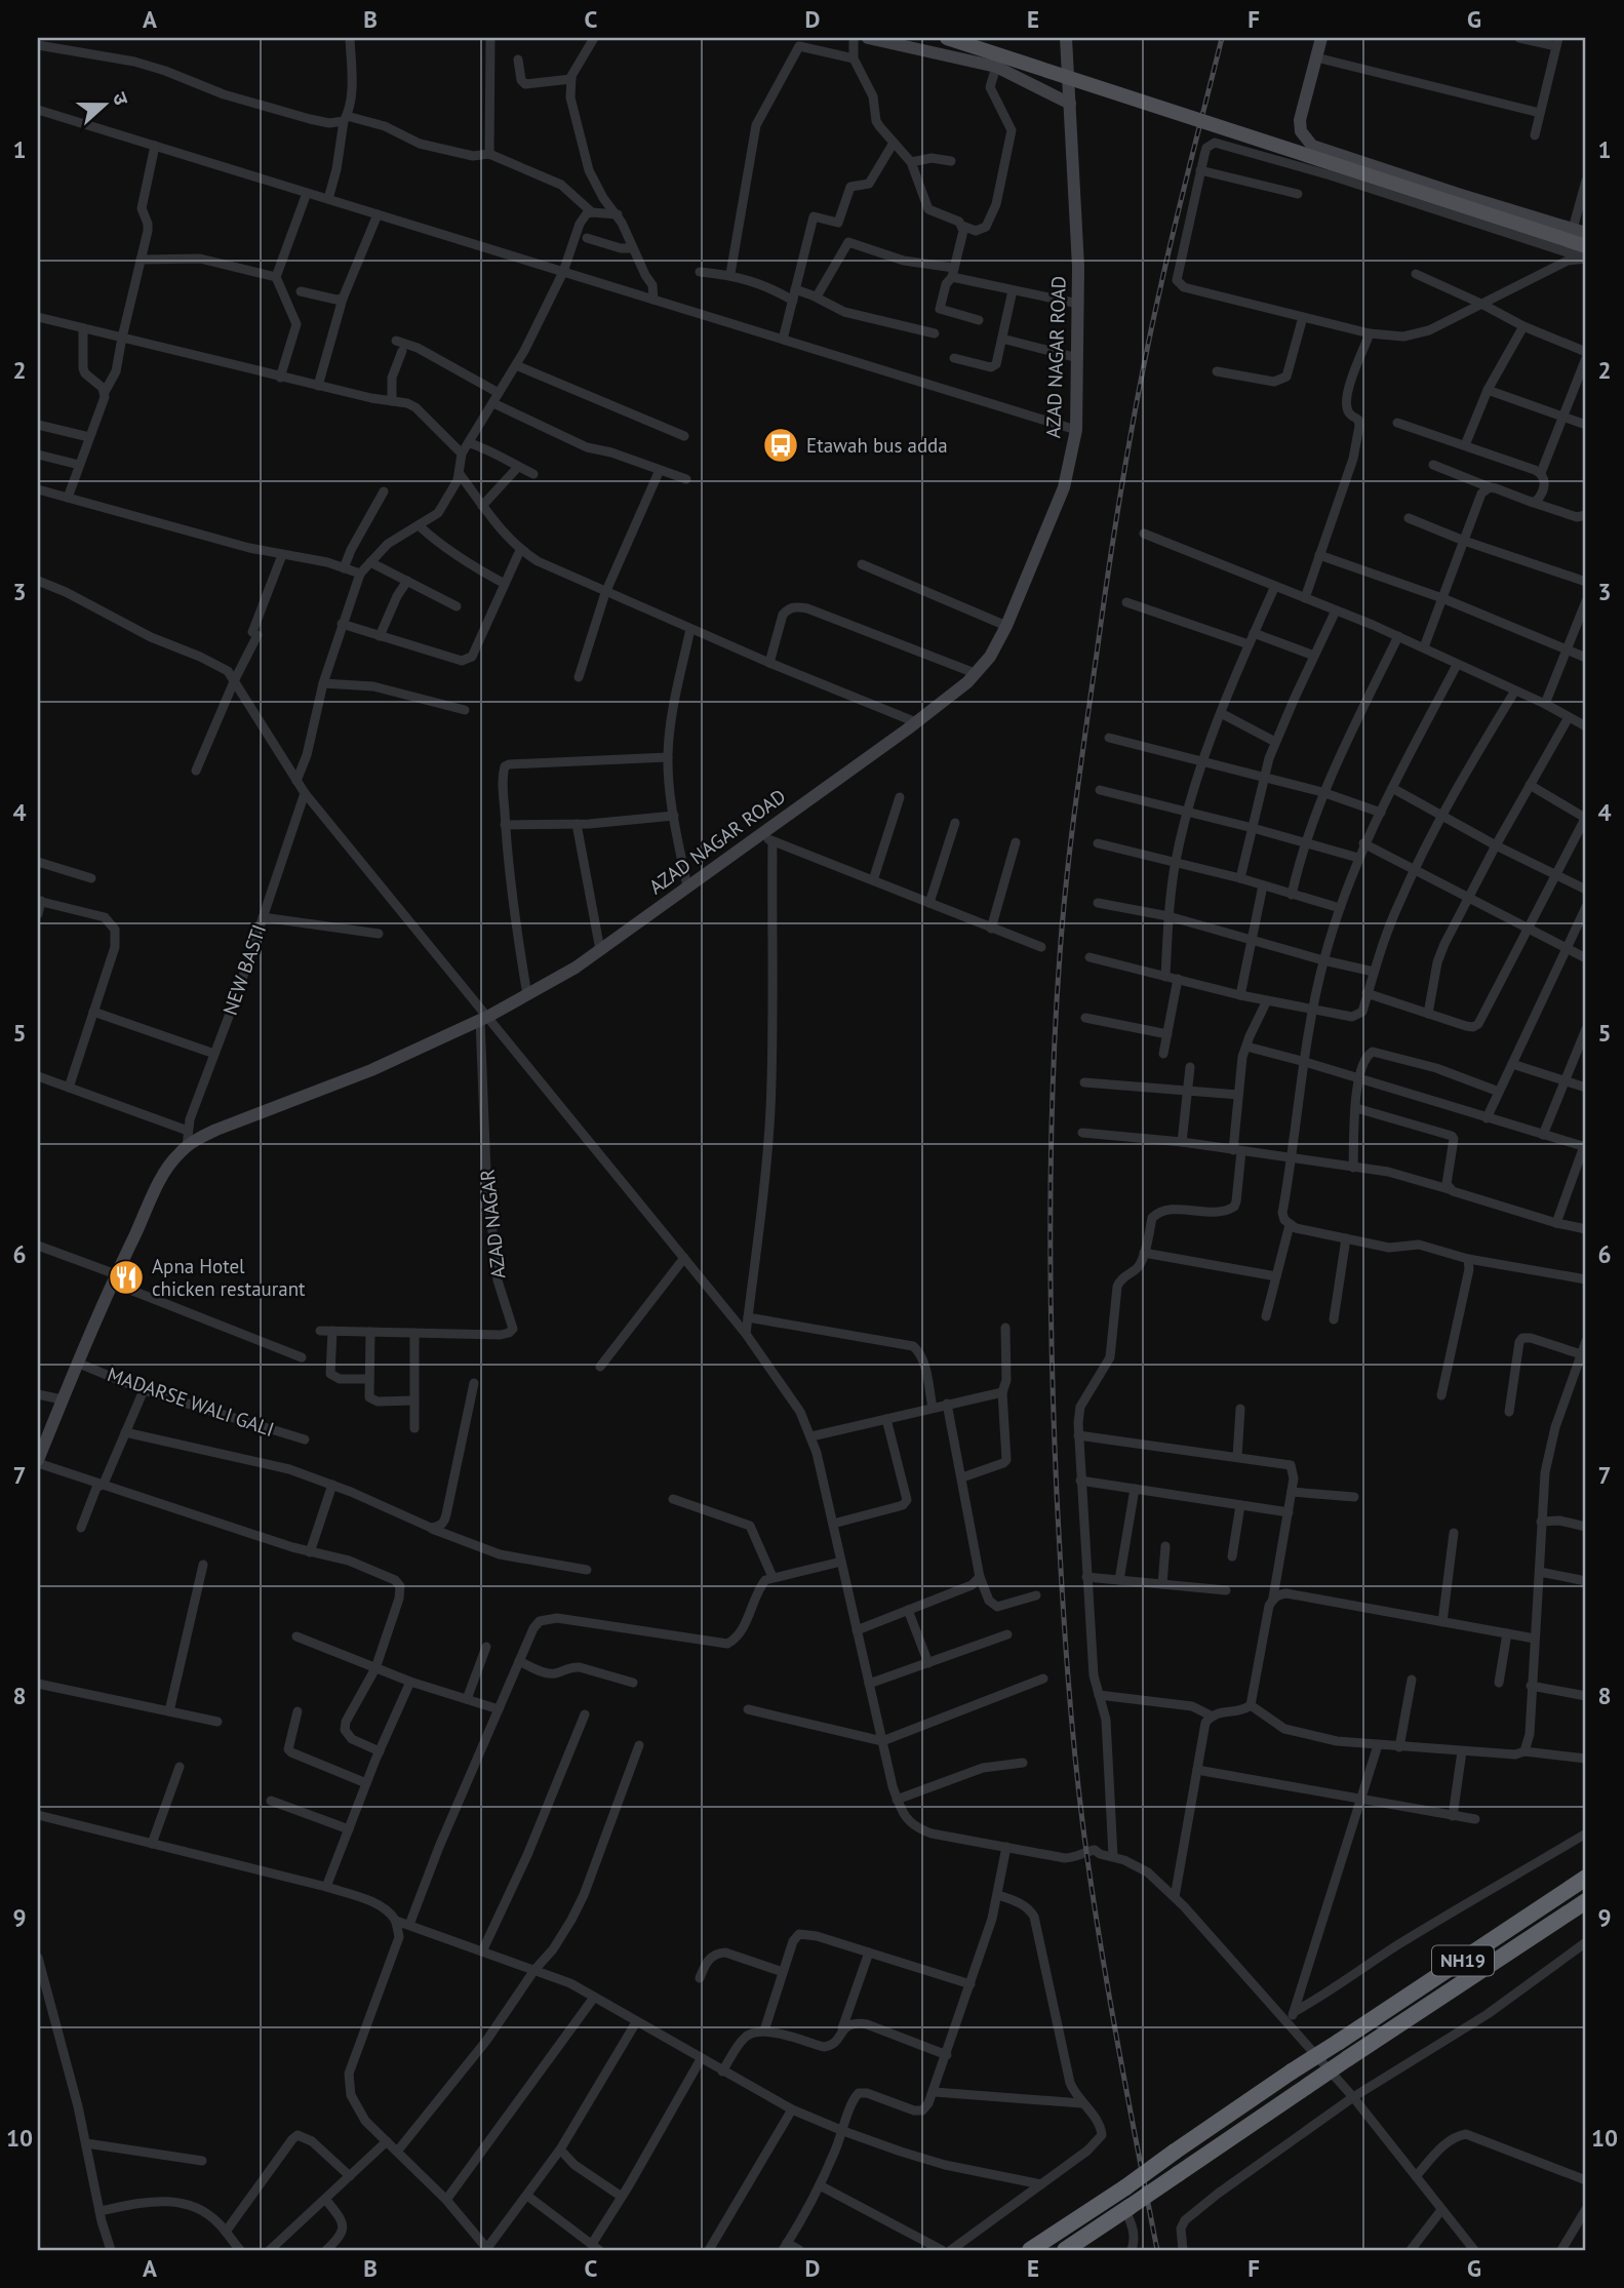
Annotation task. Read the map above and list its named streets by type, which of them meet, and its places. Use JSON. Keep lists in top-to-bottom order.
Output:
{
  "streets": {
    "highway": ["NH19"],
    "street": [
      "AZAD NAGAR ROAD",
      "NEW BASTI",
      "AZAD NAGAR",
      "MADARSE WALI GALI"
    ]
  },
  "crossings": [
    ["AZAD NAGAR ROAD", "NEW BASTI"],
    ["AZAD NAGAR ROAD", "AZAD NAGAR"],
    ["AZAD NAGAR ROAD", "MADARSE WALI GALI"]
  ],
  "places": {
    "bus stop": ["Etawah bus adda"],
    "restaurant": ["Apna Hotel chicken restaurant"]
  },
  "north": "right",
  "grid": {
    "columns": [
      "A",
      "B",
      "C",
      "D",
      "E",
      "F",
      "G"
    ],
    "rows": [
      "1",
      "2",
      "3",
      "4",
      "5",
      "6",
      "7",
      "8",
      "9",
      "10"
    ]
  }
}
